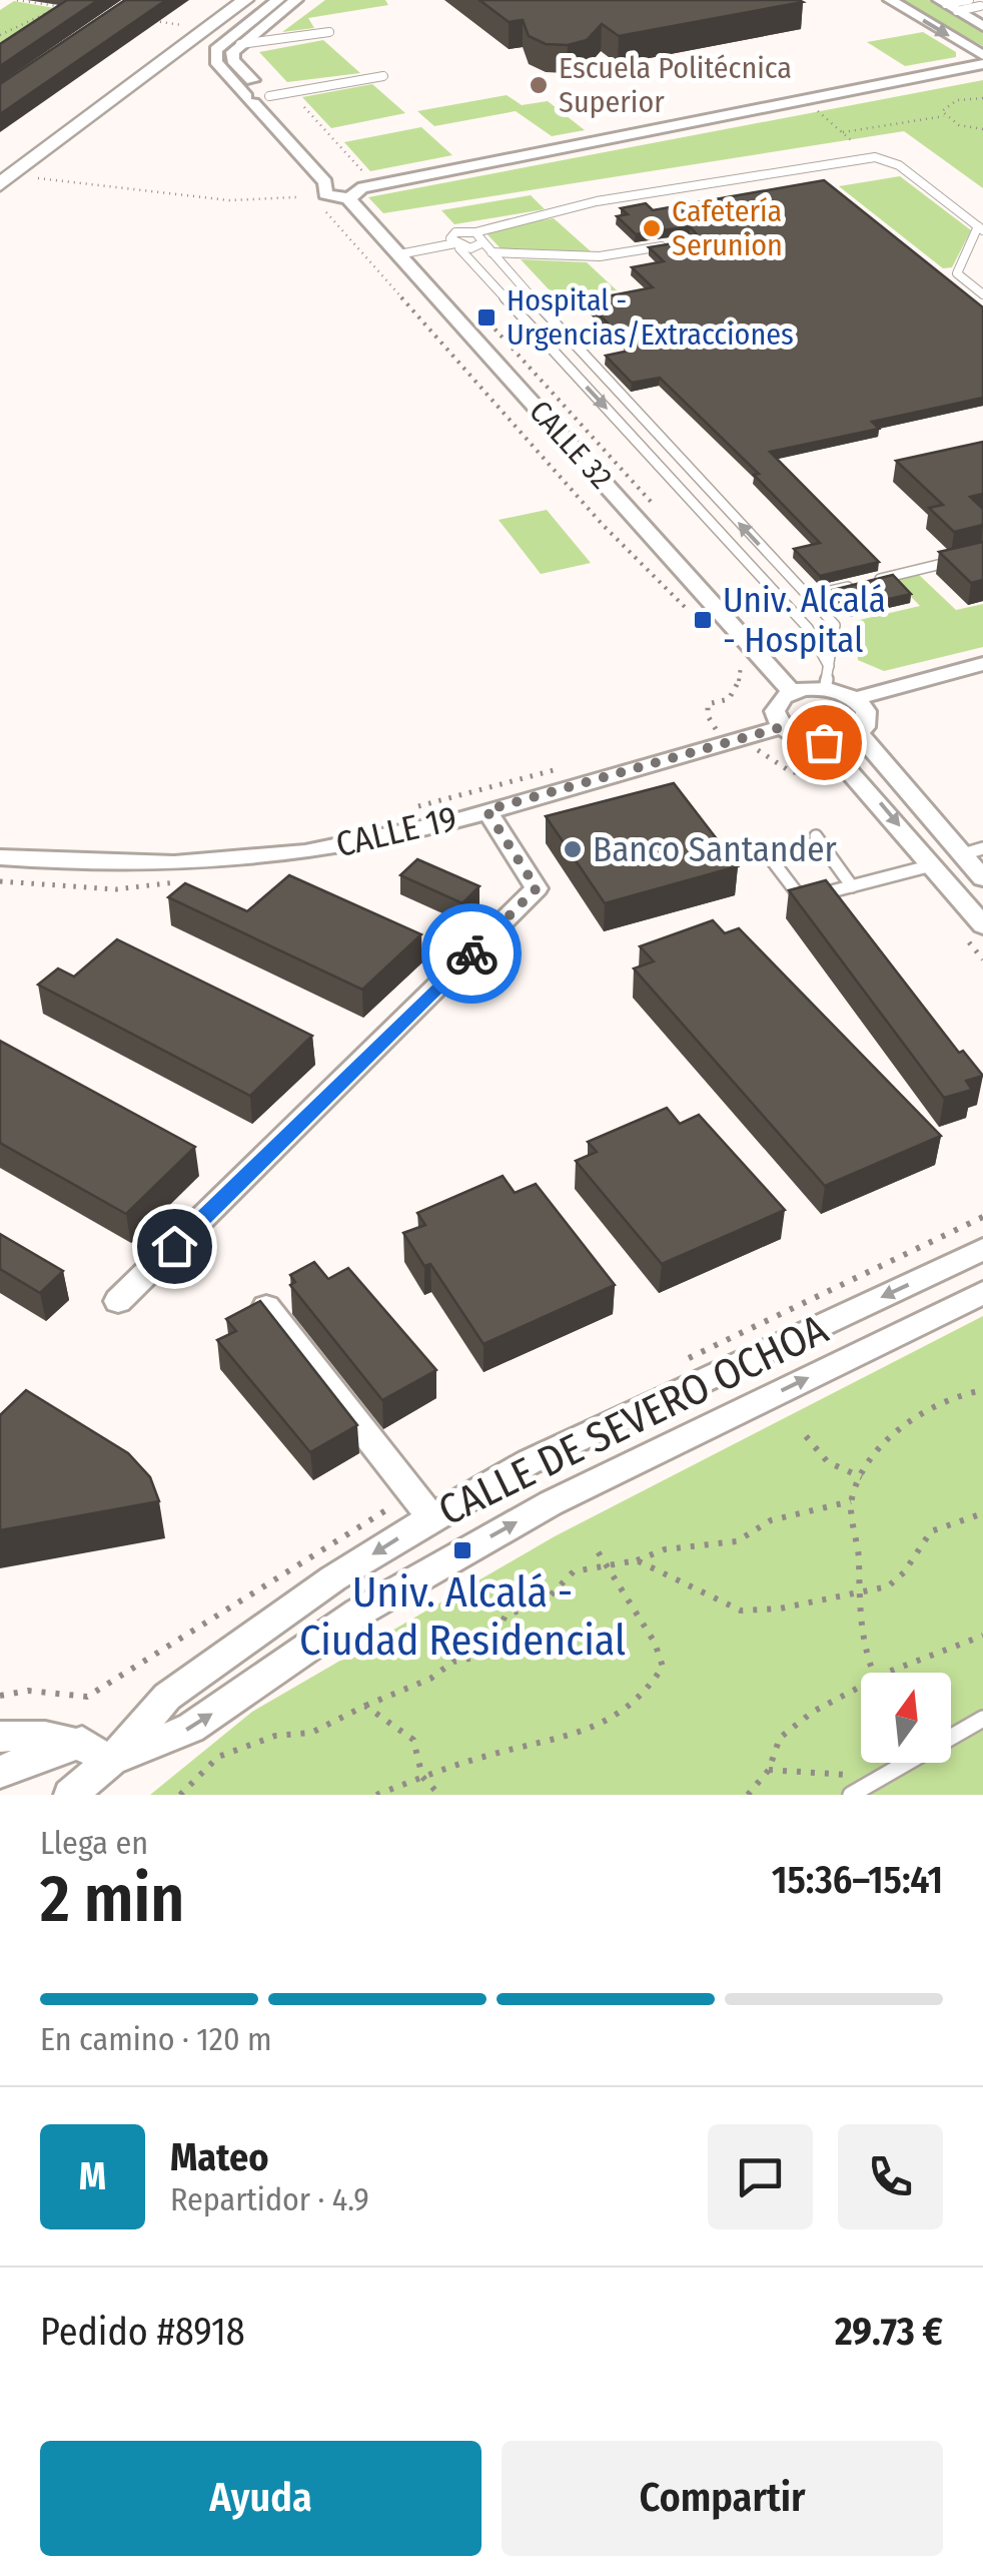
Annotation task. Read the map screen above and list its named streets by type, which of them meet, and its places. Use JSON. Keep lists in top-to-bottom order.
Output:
{
  "streets": {
    "street": ["CALLE 32", "CALLE 19", "CALLE DE SEVERO OCHOA"]
  },
  "places": {
    "other": ["Escuela Politécnica Superior", "Cafetería Serunion", "Banco Santander"],
    "transit": ["Hospital - Urgencias/Extracciones", "Univ. Alcalá - Hospital", "Univ. Alcalá - Ciudad Residencial"]
  },
  "north": "top",
  "page": {
    "heading": ["2 min", "Llega en", "15:36–15:41"],
    "panel": [
      "Mateo",
      "Repartidor · 4.9",
      "Pedido #8918",
      "29.73 €"
    ],
    "bar": "En camino · 120 m",
    "round": "M",
    "buttons": ["Ayuda", "Compartir"]
  }
}
